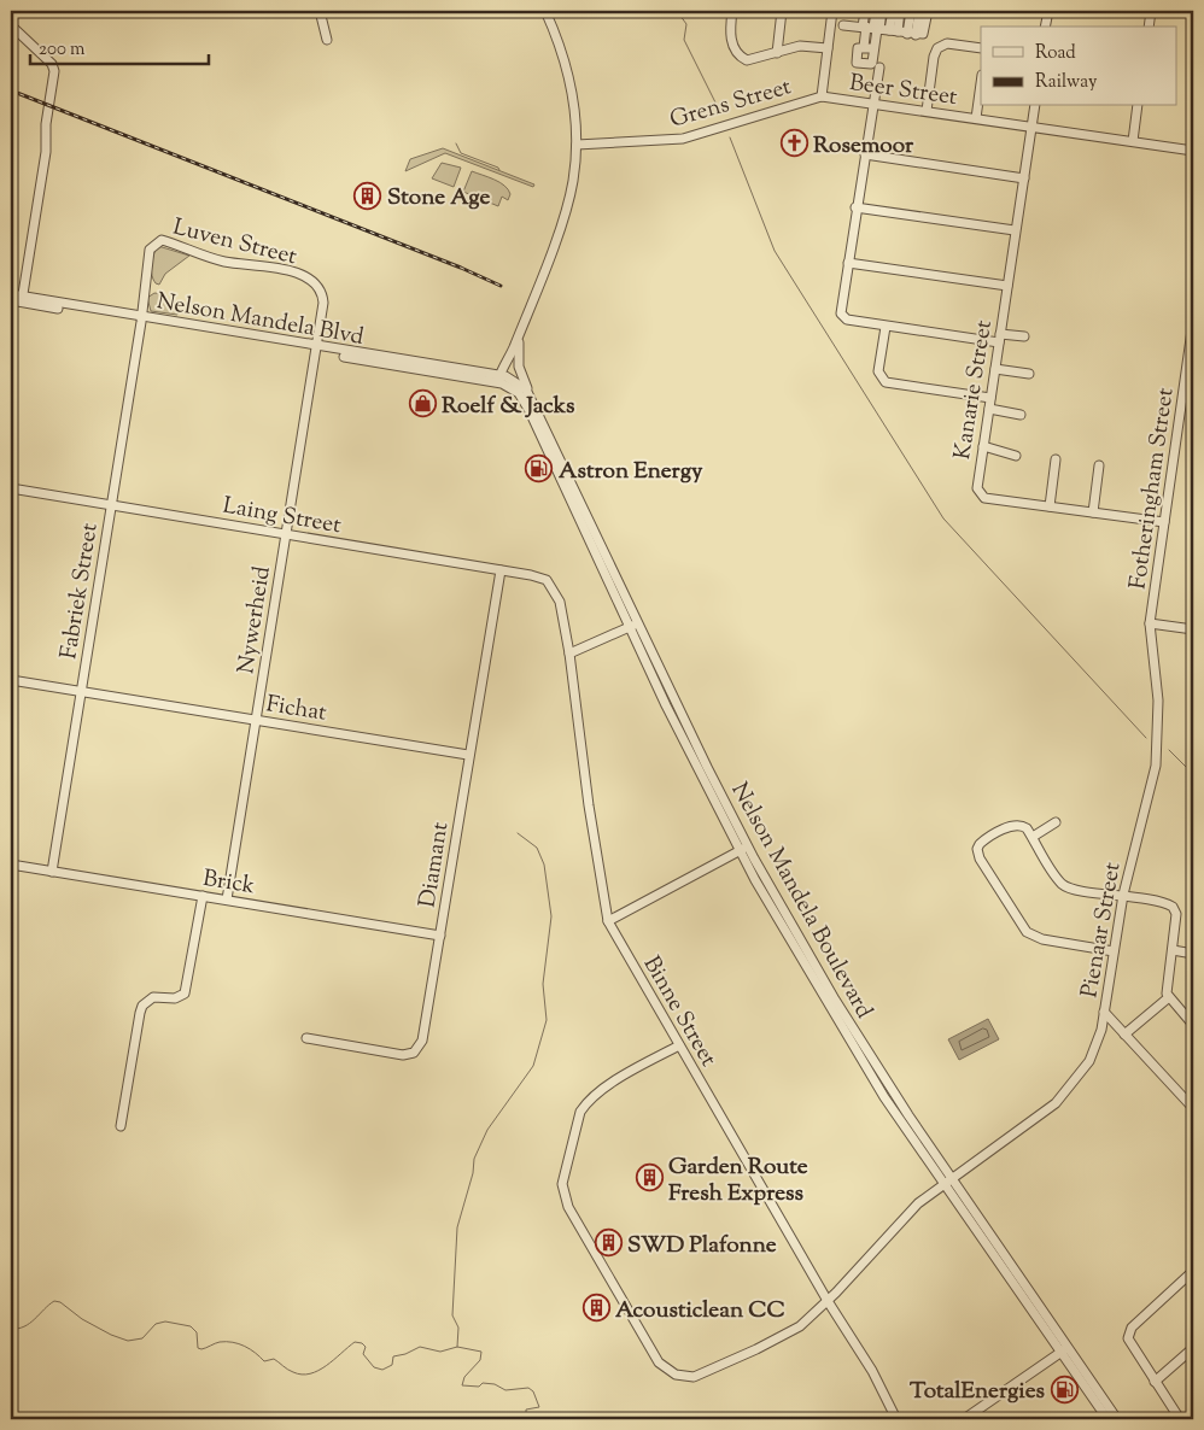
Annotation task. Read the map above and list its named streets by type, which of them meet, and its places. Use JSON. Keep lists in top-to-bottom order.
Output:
{
  "streets": {
    "street": [
      "Beer Street",
      "Grens Street",
      "Luven Street",
      "Nelson Mandela Blvd",
      "Kanarie Street",
      "Fotheringham Street",
      "Laing Street",
      "Fabriek Street",
      "Nywerheid",
      "Fichat",
      "Diamant",
      "Brick",
      "Nelson Mandela Boulevard",
      "Pienaar Street",
      "Binne Street"
    ]
  },
  "crossings": [
    ["Beer Street", "Grens Street"],
    ["Beer Street", "Kanarie Street"],
    ["Luven Street", "Nelson Mandela Blvd"],
    ["Luven Street", "Fabriek Street"],
    ["Luven Street", "Nywerheid"],
    ["Nelson Mandela Blvd", "Fabriek Street"],
    ["Nelson Mandela Blvd", "Nywerheid"],
    ["Nelson Mandela Blvd", "Nelson Mandela Boulevard"],
    ["Kanarie Street", "Fotheringham Street"],
    ["Fotheringham Street", "Pienaar Street"],
    ["Laing Street", "Fabriek Street"],
    ["Laing Street", "Nywerheid"],
    ["Laing Street", "Diamant"],
    ["Laing Street", "Binne Street"],
    ["Fabriek Street", "Fichat"],
    ["Fabriek Street", "Brick"],
    ["Nywerheid", "Fichat"],
    ["Nywerheid", "Brick"],
    ["Fichat", "Diamant"],
    ["Diamant", "Brick"],
    ["Nelson Mandela Boulevard", "Pienaar Street"],
    ["Pienaar Street", "Binne Street"]
  ],
  "places": {
    "church": ["Rosemoor"],
    "building": [
      "Stone Age",
      "Garden Route Fresh Express",
      "SWD Plafonne",
      "Acousticlean CC"
    ],
    "shop": ["Roelf & Jacks"],
    "fuel station": ["Astron Energy", "TotalEnergies"]
  },
  "legend": ["Road", "Railway"],
  "scale_bar": "200 m"
}
